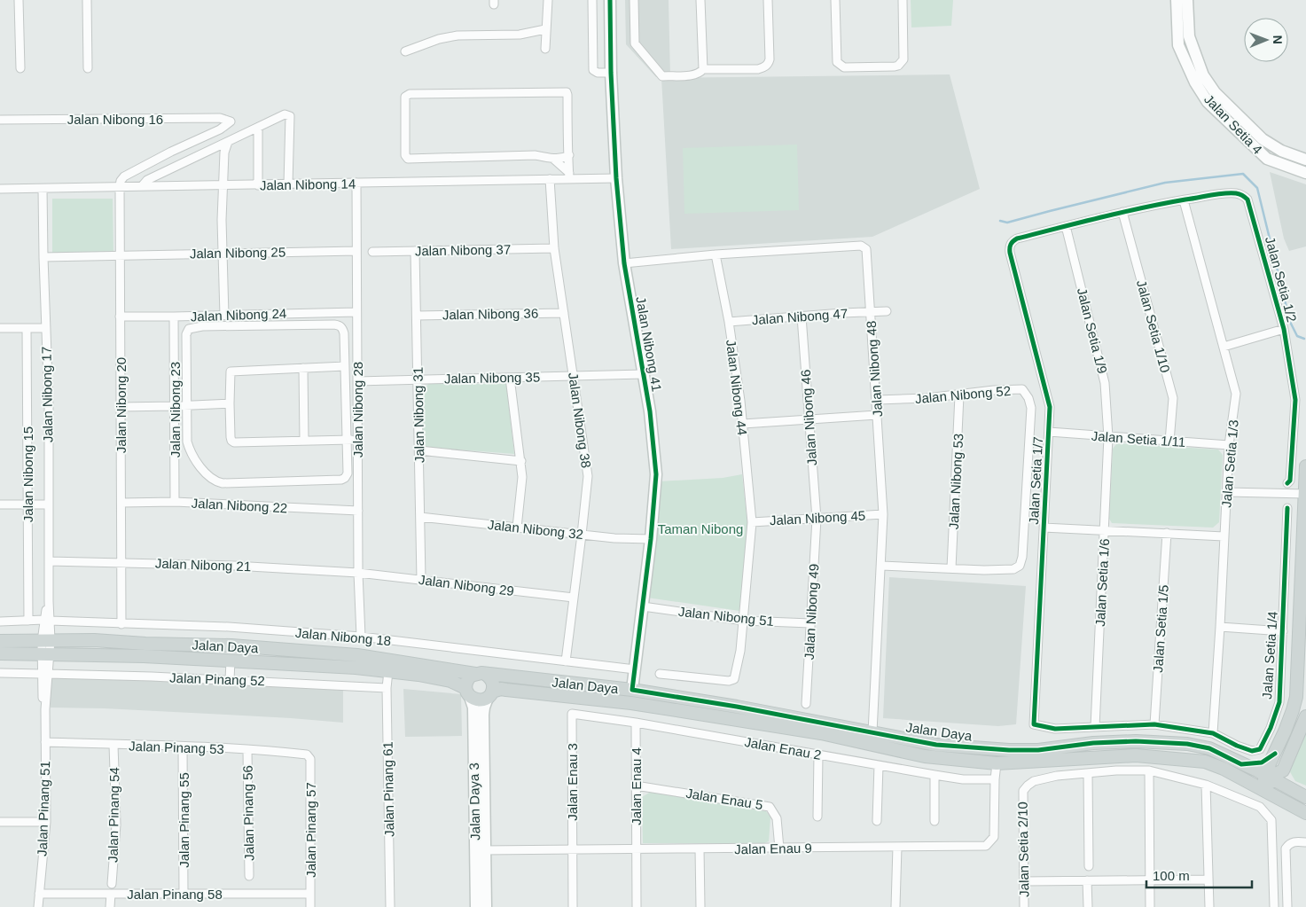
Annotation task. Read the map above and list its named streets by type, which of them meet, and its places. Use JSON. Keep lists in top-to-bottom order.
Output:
{
  "streets": {
    "main road": ["Jalan Daya"],
    "street": [
      "Jalan Nibong 16",
      "Jalan Setia 4",
      "Jalan Nibong 14",
      "Jalan Nibong 37",
      "Jalan Nibong 25",
      "Jalan Setia 1/2",
      "Jalan Nibong 36",
      "Jalan Nibong 24",
      "Jalan Nibong 47",
      "Jalan Setia 1/10",
      "Jalan Setia 1/9",
      "Jalan Nibong 41",
      "Jalan Nibong 48",
      "Jalan Nibong 35",
      "Jalan Nibong 44",
      "Jalan Nibong 17",
      "Jalan Nibong 52",
      "Jalan Nibong 20",
      "Jalan Nibong 23",
      "Jalan Nibong 28",
      "Jalan Nibong 31",
      "Jalan Nibong 46",
      "Jalan Nibong 38",
      "Jalan Setia 1/11",
      "Jalan Setia 1/3",
      "Jalan Nibong 15",
      "Jalan Setia 1/7",
      "Jalan Nibong 53",
      "Jalan Nibong 22",
      "Jalan Nibong 45",
      "Jalan Nibong 32",
      "Jalan Nibong 21",
      "Jalan Setia 1/6",
      "Jalan Nibong 29",
      "Jalan Nibong 49",
      "Jalan Nibong 51",
      "Jalan Setia 1/5",
      "Jalan Nibong 18",
      "Jalan Setia 1/4",
      "Jalan Pinang 52",
      "Jalan Pinang 53",
      "Jalan Enau 2",
      "Jalan Enau 3",
      "Jalan Enau 4",
      "Jalan Pinang 61",
      "Jalan Enau 5",
      "Jalan Daya 3",
      "Jalan Pinang 51",
      "Jalan Pinang 56",
      "Jalan Pinang 54",
      "Jalan Pinang 55",
      "Jalan Pinang 57",
      "Jalan Enau 9",
      "Jalan Setia 2/10",
      "Jalan Pinang 58"
    ]
  },
  "crossings": [
    ["Jalan Nibong 16", "Jalan Nibong 14"],
    ["Jalan Nibong 16", "Jalan Nibong 20"],
    ["Jalan Nibong 14", "Jalan Nibong 41"],
    ["Jalan Nibong 14", "Jalan Nibong 17"],
    ["Jalan Nibong 14", "Jalan Nibong 20"],
    ["Jalan Nibong 14", "Jalan Nibong 28"],
    ["Jalan Nibong 14", "Jalan Nibong 38"],
    ["Jalan Nibong 37", "Jalan Nibong 31"],
    ["Jalan Nibong 37", "Jalan Nibong 38"],
    ["Jalan Nibong 25", "Jalan Nibong 17"],
    ["Jalan Nibong 25", "Jalan Nibong 20"],
    ["Jalan Nibong 25", "Jalan Nibong 28"],
    ["Jalan Setia 1/2", "Jalan Setia 1/3"],
    ["Jalan Setia 1/2", "Jalan Setia 1/7"],
    ["Jalan Nibong 36", "Jalan Nibong 31"],
    ["Jalan Nibong 36", "Jalan Nibong 38"],
    ["Jalan Nibong 24", "Jalan Nibong 20"],
    ["Jalan Nibong 24", "Jalan Nibong 23"],
    ["Jalan Nibong 24", "Jalan Nibong 28"],
    ["Jalan Nibong 47", "Jalan Nibong 48"],
    ["Jalan Nibong 47", "Jalan Nibong 44"],
    ["Jalan Nibong 47", "Jalan Nibong 46"],
    ["Jalan Setia 1/10", "Jalan Setia 1/11"],
    ["Jalan Setia 1/10", "Jalan Setia 1/7"],
    ["Jalan Setia 1/9", "Jalan Setia 1/11"],
    ["Jalan Setia 1/9", "Jalan Setia 1/7"],
    ["Jalan Setia 1/9", "Jalan Setia 1/6"],
    ["Jalan Nibong 41", "Jalan Nibong 48"],
    ["Jalan Nibong 41", "Jalan Nibong 35"],
    ["Jalan Nibong 41", "Jalan Nibong 32"],
    ["Jalan Nibong 41", "Jalan Nibong 51"],
    ["Jalan Nibong 41", "Jalan Nibong 18"],
    ["Jalan Nibong 41", "Jalan Daya"],
    ["Jalan Nibong 48", "Jalan Nibong 44"],
    ["Jalan Nibong 48", "Jalan Nibong 52"],
    ["Jalan Nibong 48", "Jalan Nibong 45"],
    ["Jalan Nibong 48", "Jalan Daya"],
    ["Jalan Nibong 35", "Jalan Nibong 28"],
    ["Jalan Nibong 35", "Jalan Nibong 31"],
    ["Jalan Nibong 35", "Jalan Nibong 38"],
    ["Jalan Nibong 44", "Jalan Nibong 45"],
    ["Jalan Nibong 44", "Jalan Nibong 51"],
    ["Jalan Nibong 17", "Jalan Nibong 21"],
    ["Jalan Nibong 17", "Jalan Nibong 18"],
    ["Jalan Nibong 17", "Jalan Pinang 51"],
    ["Jalan Nibong 52", "Jalan Nibong 53"],
    ["Jalan Nibong 20", "Jalan Nibong 22"],
    ["Jalan Nibong 20", "Jalan Nibong 21"],
    ["Jalan Nibong 20", "Jalan Nibong 18"],
    ["Jalan Nibong 23", "Jalan Nibong 22"],
    ["Jalan Nibong 28", "Jalan Nibong 22"],
    ["Jalan Nibong 28", "Jalan Nibong 21"],
    ["Jalan Nibong 28", "Jalan Nibong 29"],
    ["Jalan Nibong 28", "Jalan Nibong 18"],
    ["Jalan Nibong 31", "Jalan Nibong 32"],
    ["Jalan Nibong 31", "Jalan Nibong 29"],
    ["Jalan Nibong 46", "Jalan Nibong 45"],
    ["Jalan Nibong 46", "Jalan Nibong 49"],
    ["Jalan Nibong 38", "Jalan Nibong 32"],
    ["Jalan Nibong 38", "Jalan Nibong 29"],
    ["Jalan Nibong 38", "Jalan Nibong 18"],
    ["Jalan Setia 1/11", "Jalan Setia 1/3"],
    ["Jalan Setia 1/11", "Jalan Setia 1/7"],
    ["Jalan Setia 1/11", "Jalan Setia 1/6"],
    ["Jalan Setia 1/3", "Jalan Setia 1/7"],
    ["Jalan Setia 1/3", "Jalan Setia 1/4"],
    ["Jalan Nibong 15", "Jalan Nibong 18"],
    ["Jalan Setia 1/7", "Jalan Setia 1/6"],
    ["Jalan Setia 1/7", "Jalan Setia 1/5"],
    ["Jalan Setia 1/7", "Jalan Setia 1/4"],
    ["Jalan Nibong 45", "Jalan Nibong 49"],
    ["Jalan Nibong 21", "Jalan Nibong 29"],
    ["Jalan Nibong 49", "Jalan Nibong 51"],
    ["Jalan Nibong 18", "Jalan Pinang 51"],
    ["Jalan Daya", "Jalan Pinang 61"],
    ["Jalan Daya", "Jalan Daya 3"],
    ["Jalan Daya", "Jalan Pinang 51"],
    ["Jalan Daya", "Jalan Enau 9"],
    ["Jalan Pinang 52", "Jalan Pinang 61"],
    ["Jalan Pinang 52", "Jalan Pinang 51"],
    ["Jalan Pinang 53", "Jalan Pinang 51"],
    ["Jalan Pinang 53", "Jalan Pinang 56"],
    ["Jalan Pinang 53", "Jalan Pinang 54"],
    ["Jalan Pinang 53", "Jalan Pinang 55"],
    ["Jalan Pinang 53", "Jalan Pinang 57"],
    ["Jalan Enau 2", "Jalan Enau 3"],
    ["Jalan Enau 2", "Jalan Enau 4"],
    ["Jalan Enau 2", "Jalan Enau 9"],
    ["Jalan Enau 3", "Jalan Enau 9"],
    ["Jalan Enau 4", "Jalan Enau 5"],
    ["Jalan Enau 4", "Jalan Enau 9"],
    ["Jalan Enau 5", "Jalan Enau 9"],
    ["Jalan Daya 3", "Jalan Enau 9"],
    ["Jalan Pinang 51", "Jalan Pinang 58"],
    ["Jalan Pinang 55", "Jalan Pinang 58"],
    ["Jalan Pinang 57", "Jalan Pinang 58"]
  ],
  "parks": ["Taman Nibong"],
  "scale_bar": "100 m",
  "north": "right"
}
